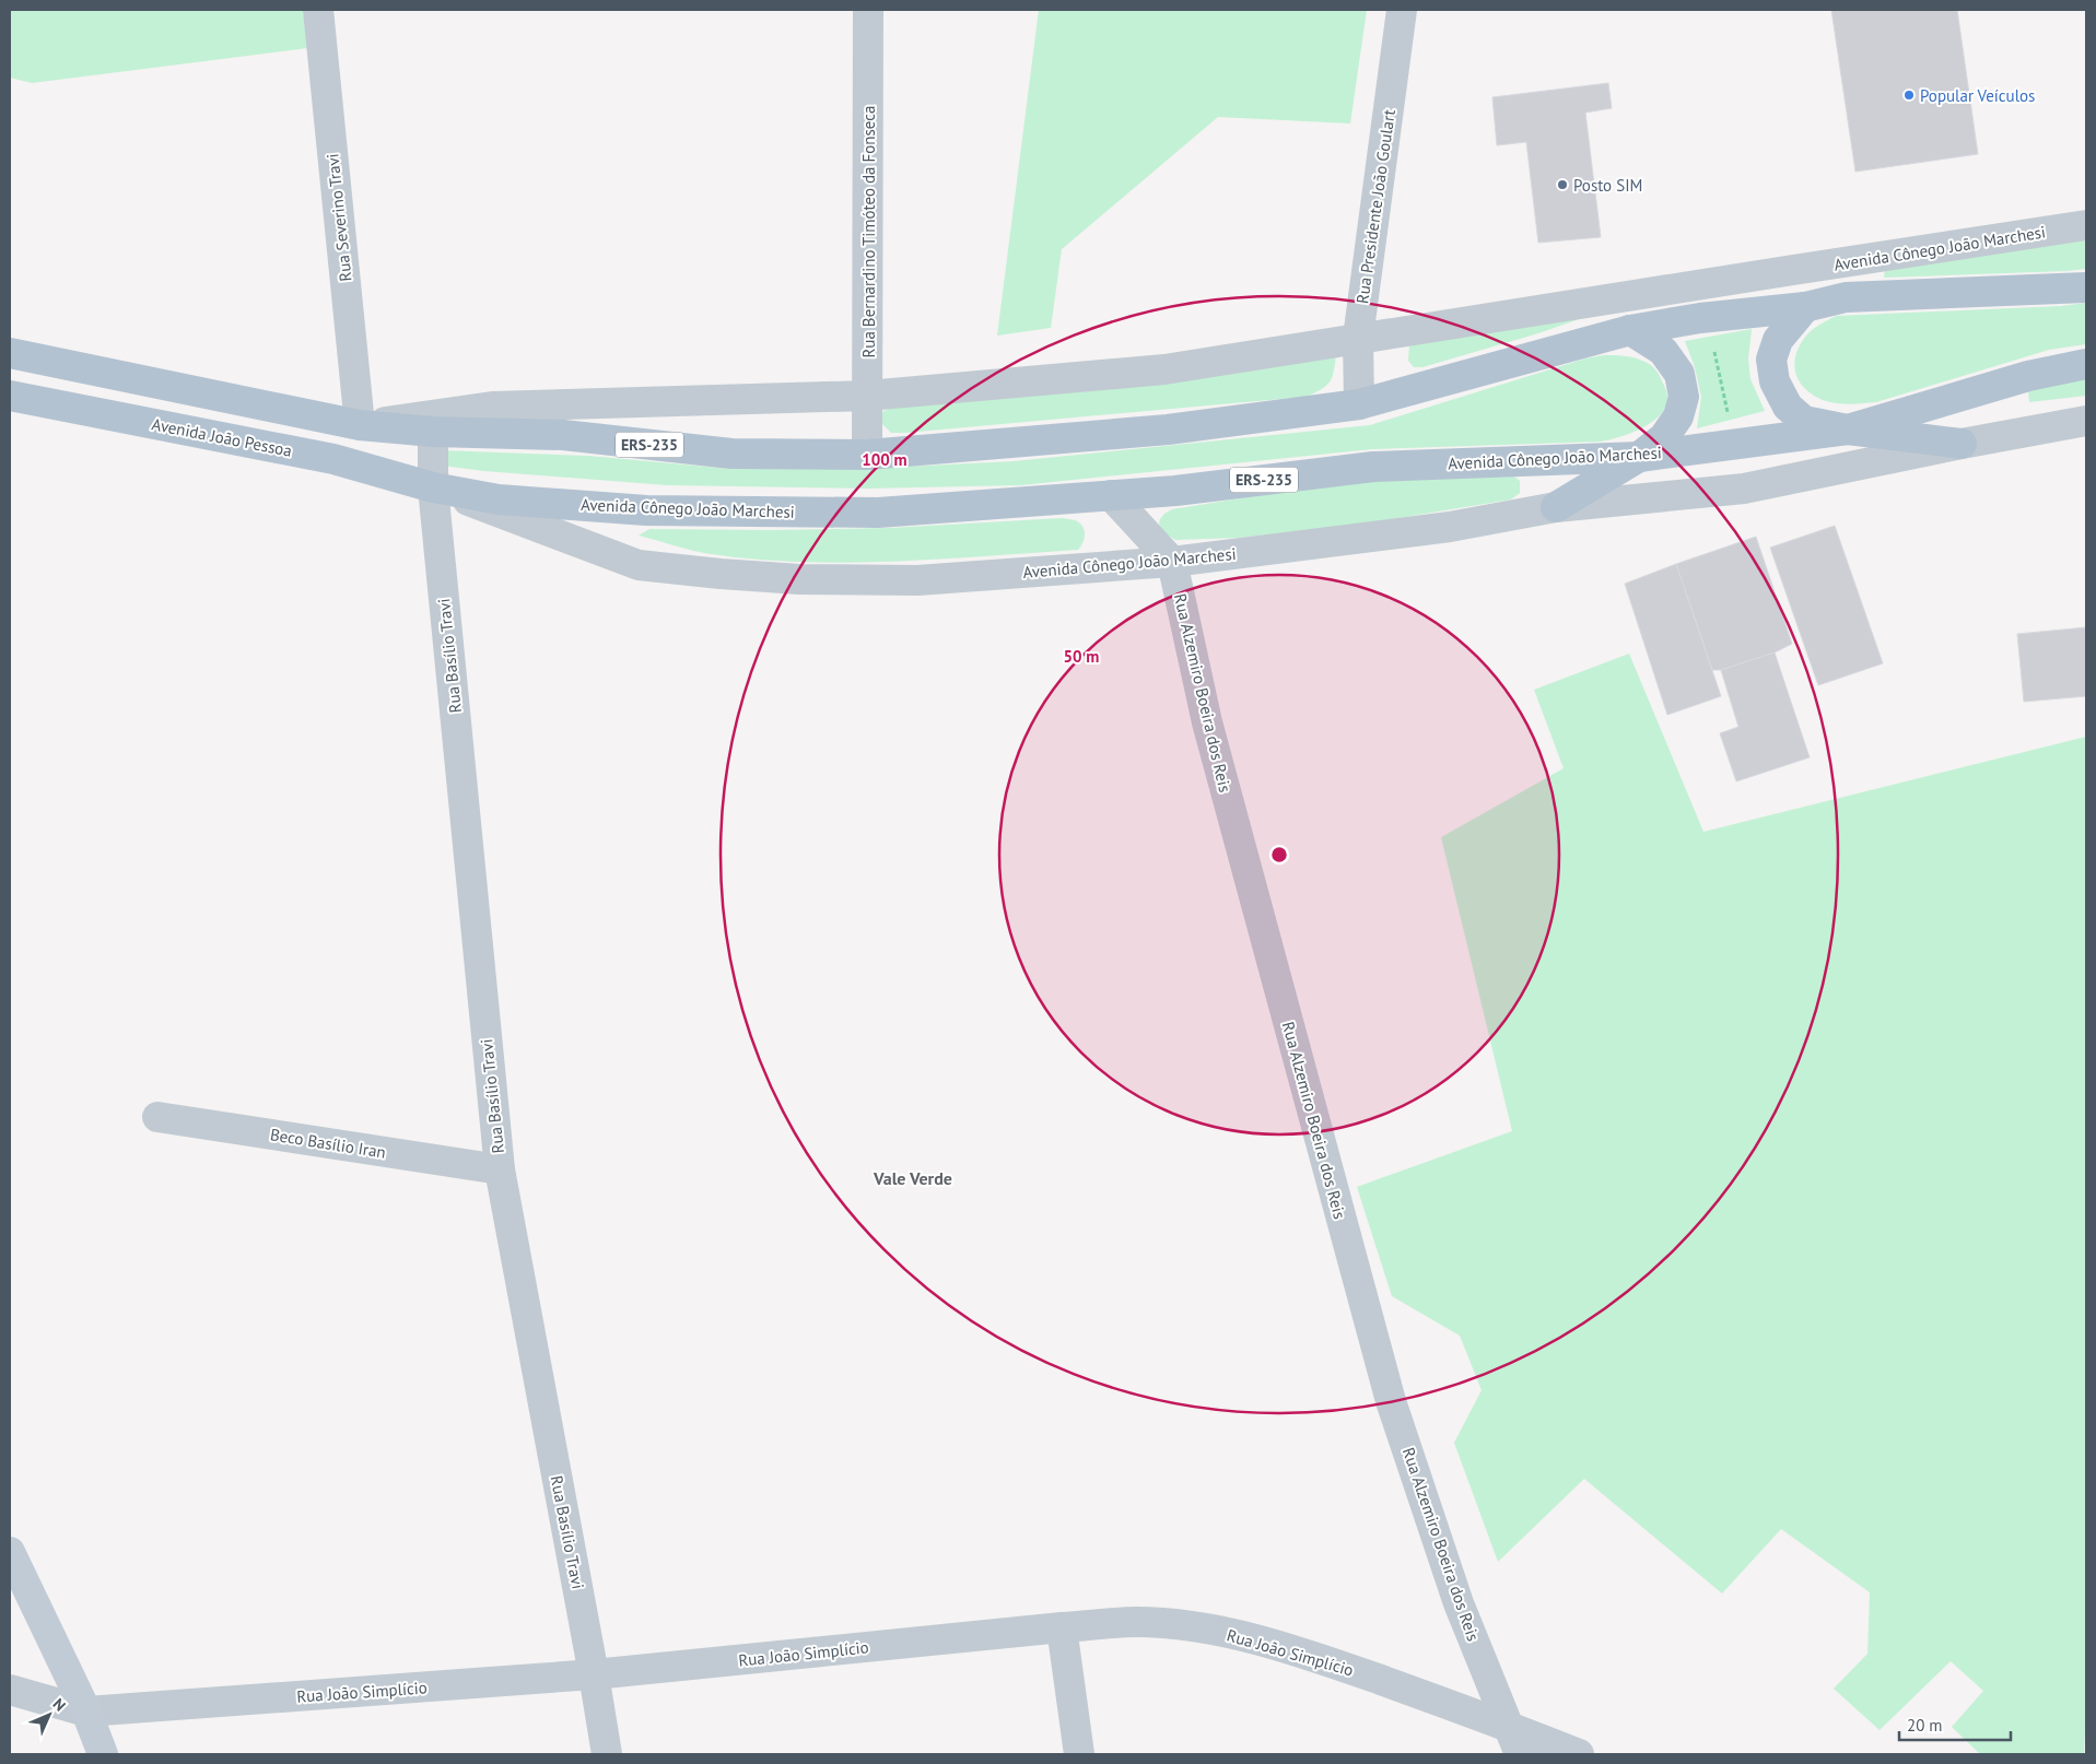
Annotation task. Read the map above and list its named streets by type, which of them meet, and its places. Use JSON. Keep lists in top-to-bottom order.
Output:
{
  "streets": {
    "main road": ["Avenida Cônego João Marchesi", "Avenida João Pessoa", "ERS-235"],
    "street": [
      "Rua Presidente João Goulart",
      "Rua Severino Travi",
      "Rua Bernardino Timóteo da Fonseca",
      "Rua Basílio Travi",
      "Rua Alzemiro Boeira dos Reis",
      "Beco Basílio Iran",
      "Rua João Simplício"
    ]
  },
  "crossings": [
    ["Rua Presidente João Goulart", "Avenida Cônego João Marchesi"],
    ["Rua Severino Travi", "Avenida Cônego João Marchesi"],
    ["Rua Severino Travi", "ERS-235"],
    ["Rua Bernardino Timóteo da Fonseca", "Avenida Cônego João Marchesi"],
    ["Avenida Cônego João Marchesi", "Avenida João Pessoa"],
    ["Avenida Cônego João Marchesi", "ERS-235"],
    ["Avenida Cônego João Marchesi", "Rua Basílio Travi"],
    ["Avenida Cônego João Marchesi", "Rua Alzemiro Boeira dos Reis"],
    ["Avenida João Pessoa", "Rua Basílio Travi"],
    ["ERS-235", "Rua Basílio Travi"],
    ["Rua Basílio Travi", "Beco Basílio Iran"],
    ["Rua Basílio Travi", "Rua João Simplício"],
    ["Rua Alzemiro Boeira dos Reis", "Rua João Simplício"]
  ],
  "districts": ["Vale Verde"],
  "places": ["Popular Veículos", "Posto SIM"],
  "scale_bar": "20 m",
  "north": "top right",
  "rings": ["100 m", "50 m"]
}
